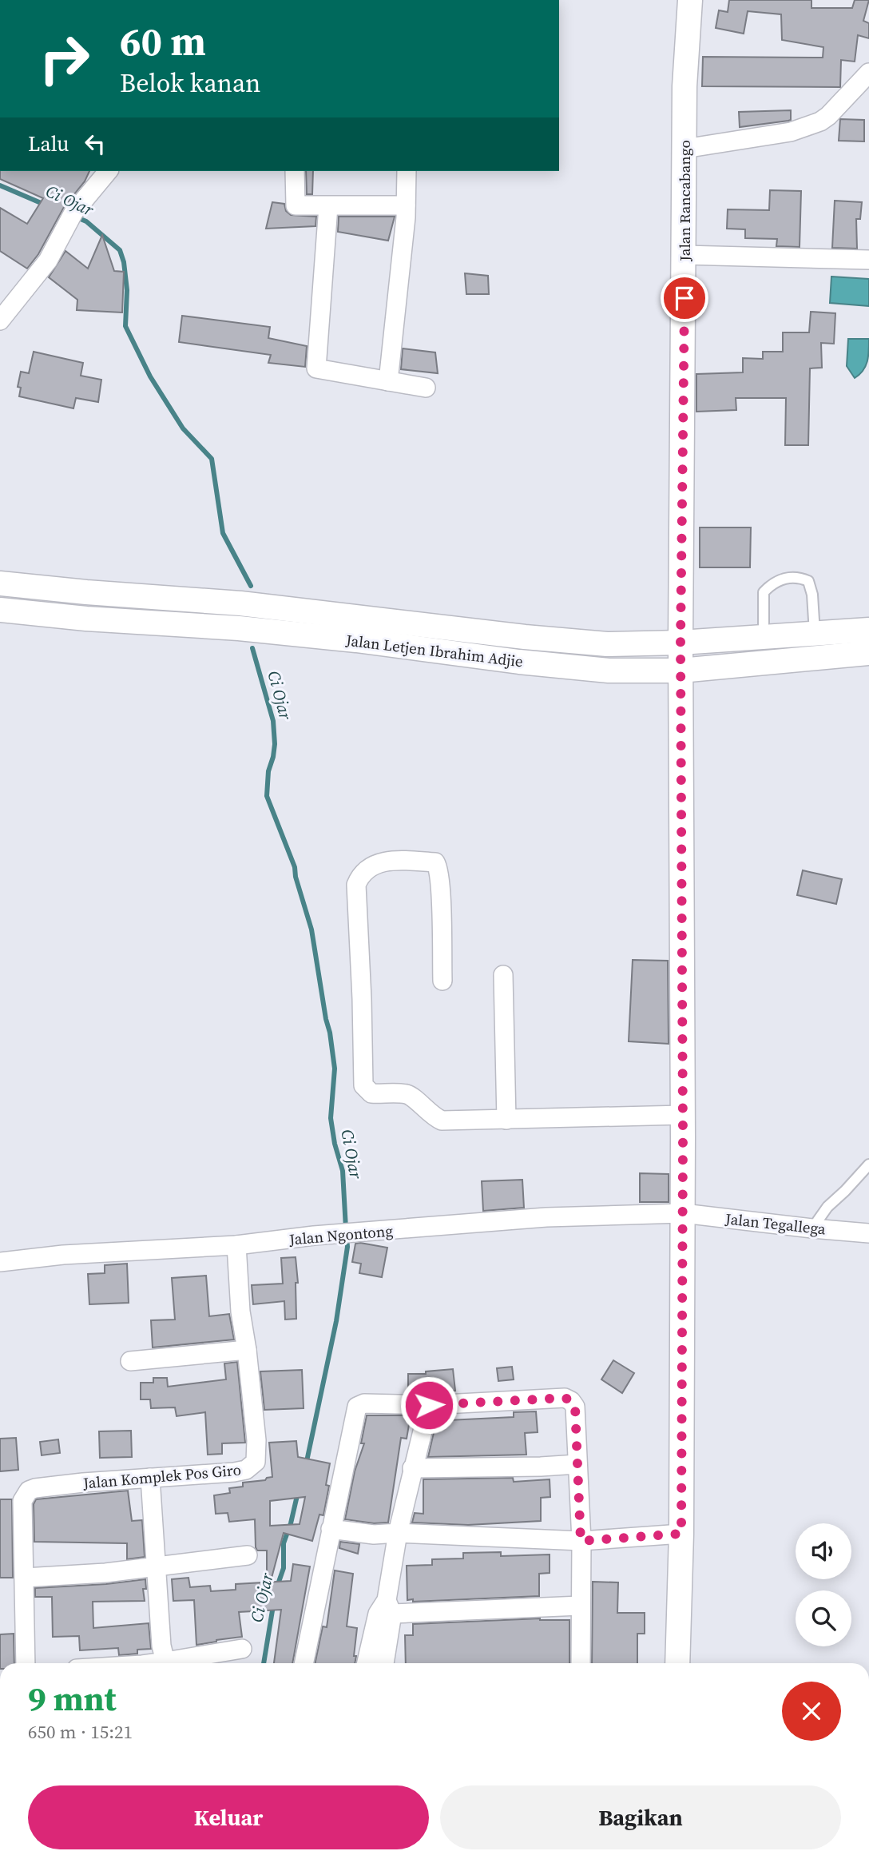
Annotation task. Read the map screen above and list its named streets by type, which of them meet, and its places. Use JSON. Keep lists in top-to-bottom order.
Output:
{
  "streets": {
    "street": [
      "Jalan Rancabango",
      "Jalan Letjen Ibrahim Adjie",
      "Jalan Tegallega",
      "Jalan Ngontong",
      "Jalan Komplek Pos Giro"
    ]
  },
  "crossings": [
    ["Jalan Rancabango", "Jalan Letjen Ibrahim Adjie"],
    ["Jalan Rancabango", "Jalan Tegallega"],
    ["Jalan Rancabango", "Jalan Ngontong"],
    ["Jalan Tegallega", "Jalan Ngontong"],
    ["Jalan Ngontong", "Jalan Komplek Pos Giro"]
  ],
  "water": ["Ci Ojar"],
  "page": {
    "turn": ["60 m", "Belok kanan"],
    "then": "Lalu",
    "heading": ["9 mnt", "650 m · 15:21"],
    "buttons": ["Keluar", "Bagikan"]
  }
}
